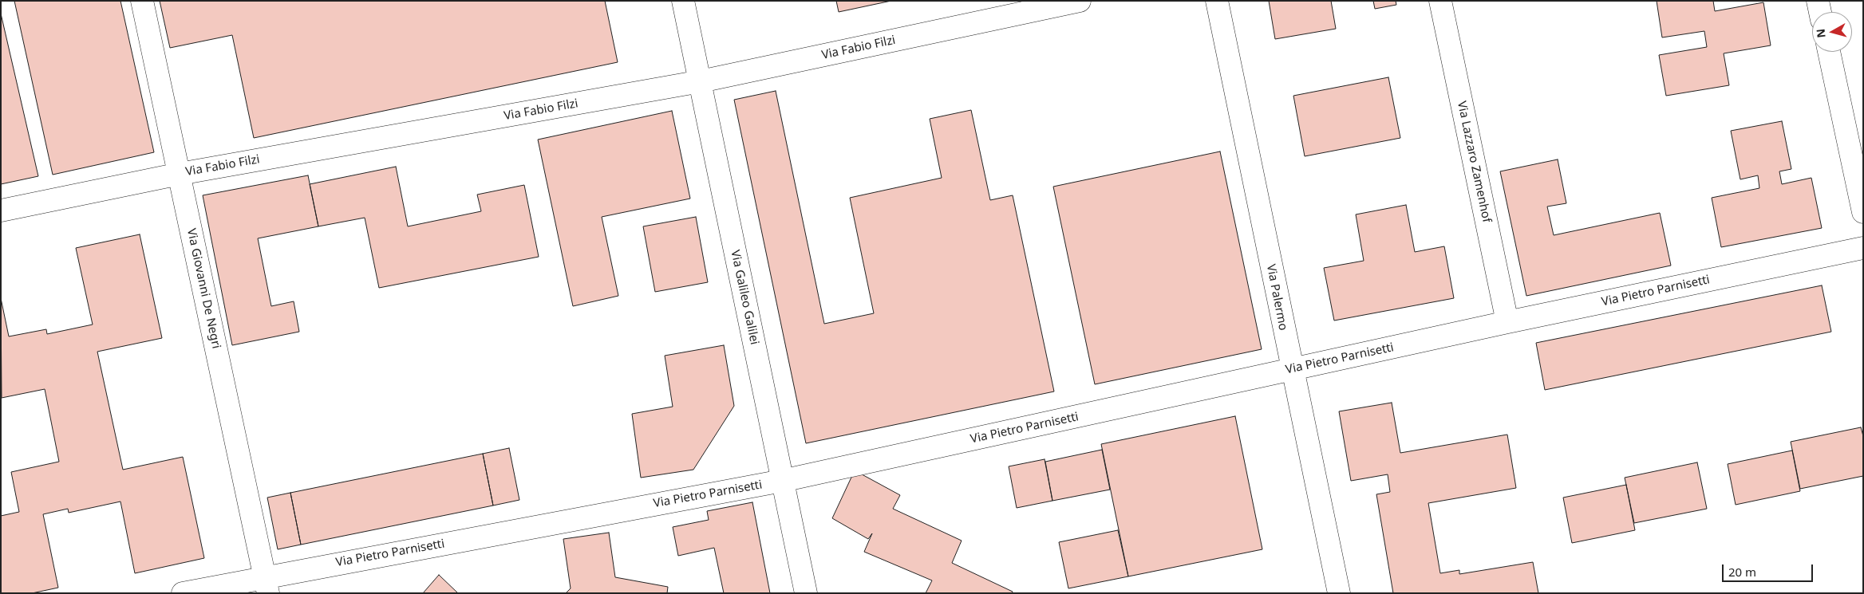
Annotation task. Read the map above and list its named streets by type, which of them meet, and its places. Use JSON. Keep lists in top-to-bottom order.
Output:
{
  "streets": {
    "street": [
      "Via Fabio Filzi",
      "Via Lazzaro Zamenhof",
      "Via Giovanni De Negri",
      "Via Pietro Parnisetti",
      "Via Galileo Galilei",
      "Via Palermo"
    ]
  },
  "crossings": [
    ["Via Fabio Filzi", "Via Giovanni De Negri"],
    ["Via Fabio Filzi", "Via Galileo Galilei"],
    ["Via Lazzaro Zamenhof", "Via Pietro Parnisetti"],
    ["Via Giovanni De Negri", "Via Pietro Parnisetti"],
    ["Via Pietro Parnisetti", "Via Galileo Galilei"],
    ["Via Pietro Parnisetti", "Via Palermo"]
  ],
  "scale_bar": "20 m",
  "north": "left"
}
